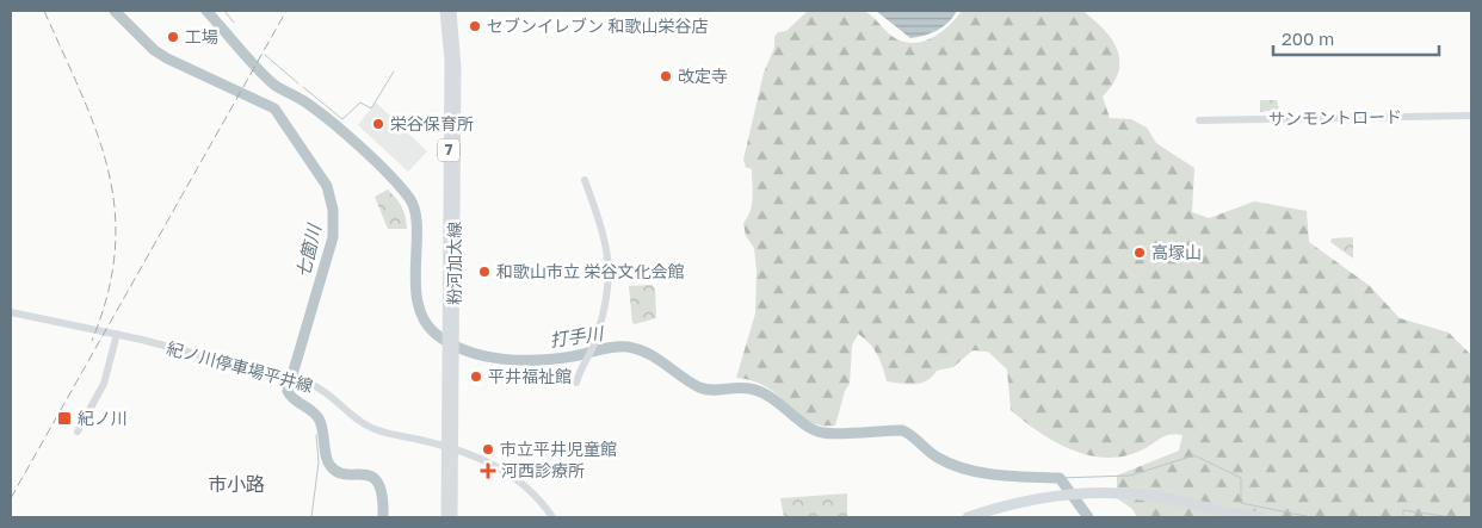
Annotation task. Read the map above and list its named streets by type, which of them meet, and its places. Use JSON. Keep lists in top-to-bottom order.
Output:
{
  "streets": {
    "main road": ["7", "粉河加太線"],
    "street": ["サンモントロード", "紀ノ川停車場平井線"]
  },
  "crossings": [
    ["粉河加太線", "紀ノ川停車場平井線"]
  ],
  "districts": ["市小路"],
  "water": ["七箇川", "打手川"],
  "places": {
    "other": [
      "セブンイレブン 和歌山栄谷店",
      "工場",
      "改定寺",
      "栄谷保育所",
      "高塚山",
      "和歌山市立 栄谷文化会館",
      "平井福祉館",
      "市立平井児童館"
    ],
    "transit": ["紀ノ川"],
    "health": ["河西診療所"]
  },
  "scale_bar": "200 m"
}
